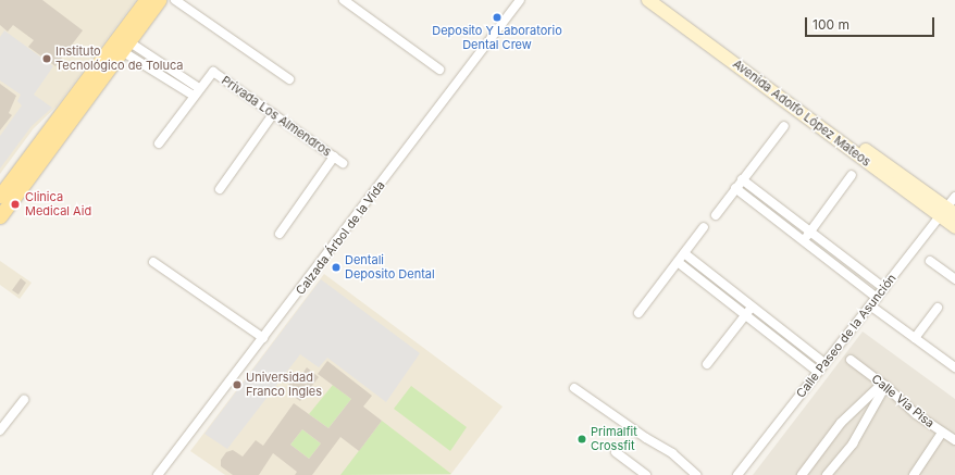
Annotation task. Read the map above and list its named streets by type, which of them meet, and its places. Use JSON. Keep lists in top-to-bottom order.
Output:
{
  "streets": {
    "street": [
      "Avenida Adolfo López Mateos",
      "Privada Los Almendros",
      "Calzada Árbol de la Vida",
      "Calle Paseo de la Asunción",
      "Calle Via Pisa"
    ]
  },
  "crossings": [
    ["Avenida Adolfo López Mateos", "Calle Paseo de la Asunción"]
  ],
  "places": [
    "Deposito Y Laboratorio Dental Crew",
    "Instituto Tecnológico de Toluca",
    "Clinica Medical Aid",
    "Dentali Deposito Dental",
    "Universidad Franco Ingles",
    "Primalfit Crossfit"
  ],
  "scale_bar": "100 m"
}
